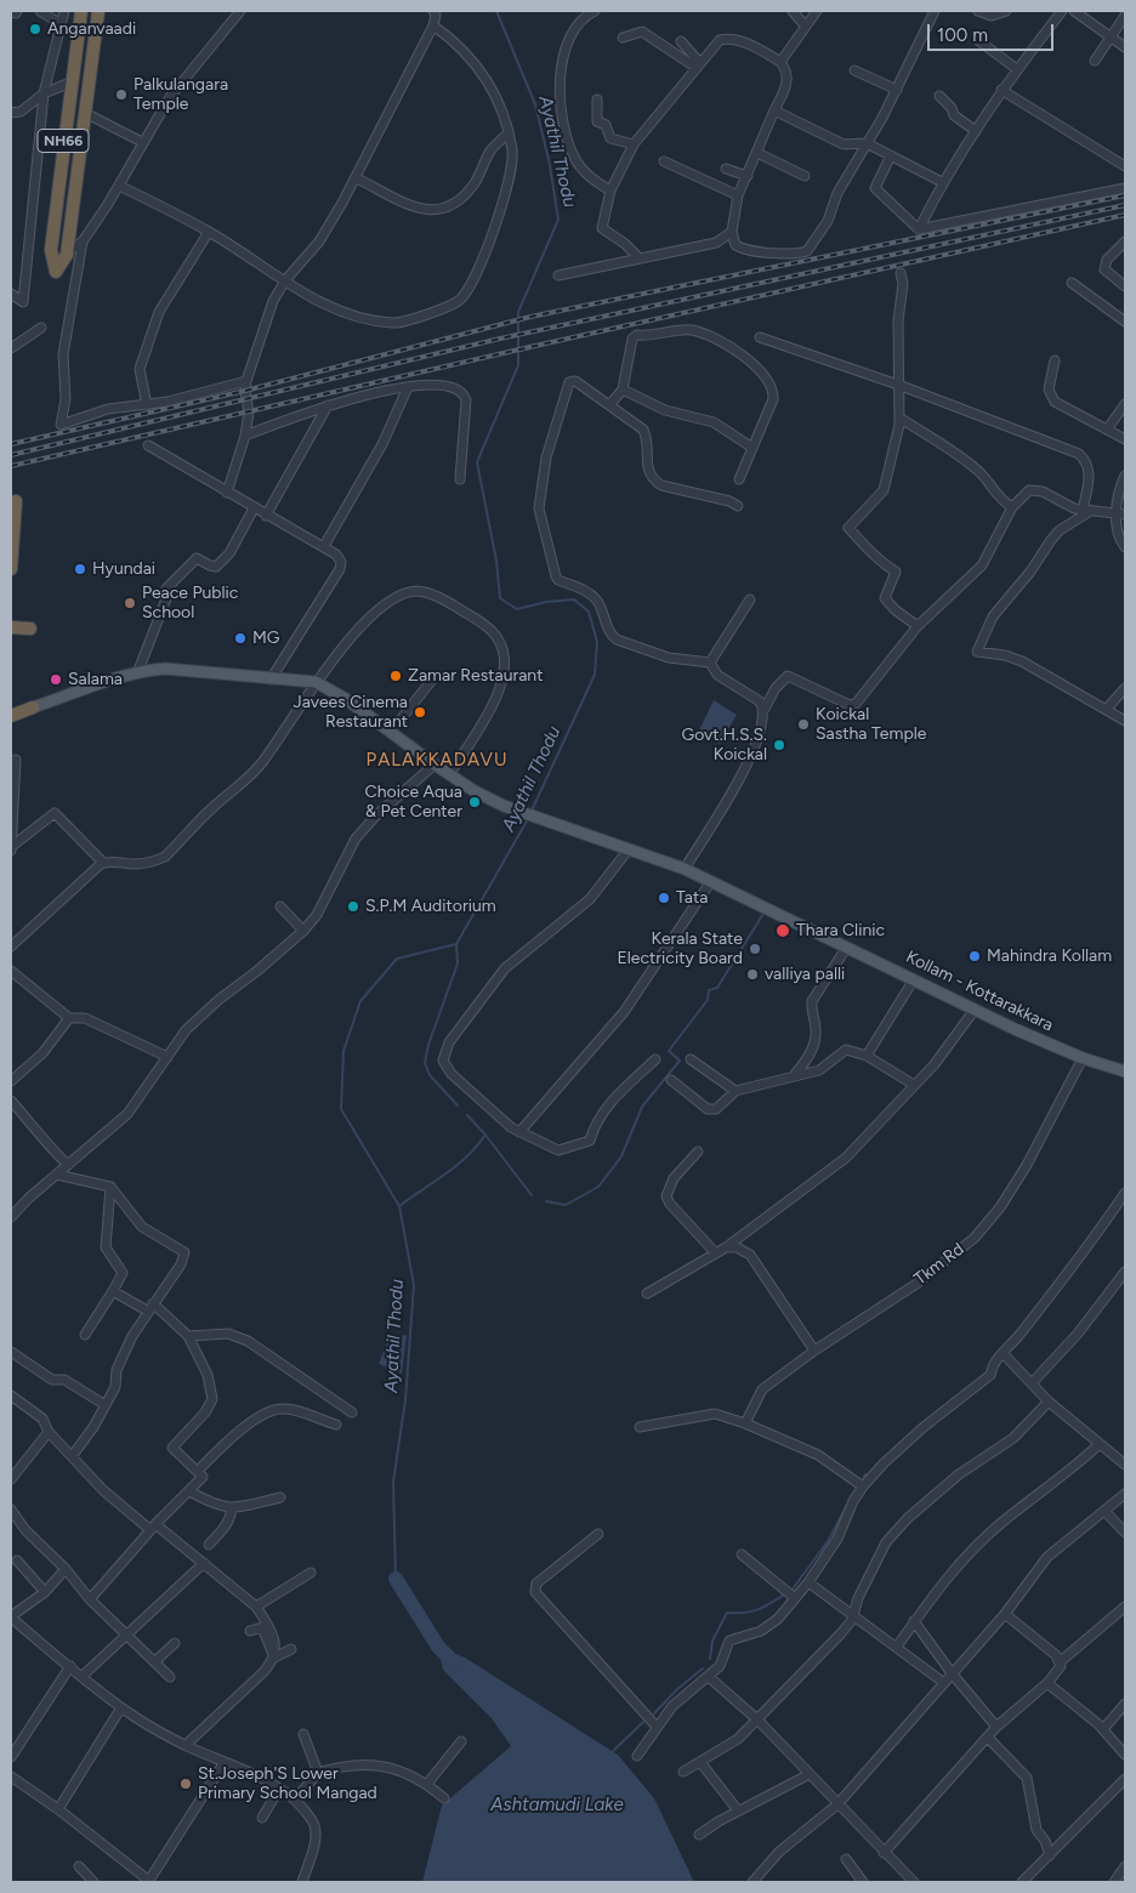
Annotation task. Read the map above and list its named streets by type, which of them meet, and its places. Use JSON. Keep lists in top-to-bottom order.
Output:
{
  "streets": {
    "highway": ["NH66"],
    "main road": ["Kollam - Kottarakkara"],
    "street": ["Tkm Rd"]
  },
  "crossings": [
    ["Kollam - Kottarakkara", "Tkm Rd"]
  ],
  "districts": ["PALAKKADAVU"],
  "water": ["Ayathil Thodu", "Ashtamudi Lake"],
  "places": [
    "Anganvaadi",
    "Palkulangara Temple",
    "Hyundai",
    "Peace Public School",
    "MG",
    "Zamar Restaurant",
    "Salama",
    "Javees Cinema Restaurant",
    "Koickal Sastha Temple",
    "Govt.H.S.S. Koickal",
    "Choice Aqua & Pet Center",
    "Tata",
    "S.P.M Auditorium",
    "Thara Clinic",
    "Kerala State Electricity Board",
    "Mahindra Kollam",
    "valliya palli",
    "St.Joseph'S Lower Primary School Mangad"
  ],
  "scale_bar": "100 m"
}
